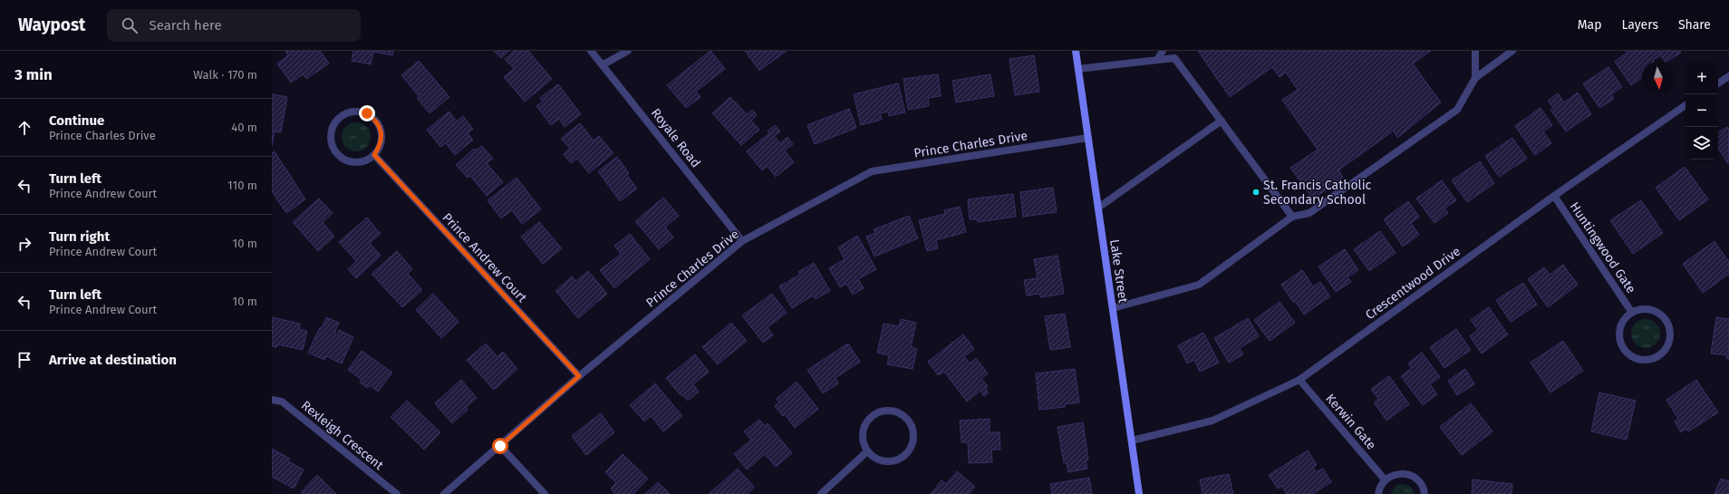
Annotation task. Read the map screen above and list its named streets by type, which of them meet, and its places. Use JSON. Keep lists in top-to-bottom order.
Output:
{
  "streets": {
    "main road": ["Lake Street"],
    "street": [
      "Royale Road",
      "Prince Charles Drive",
      "Huntingwood Gate",
      "Prince Andrew Court",
      "Crescentwood Drive",
      "Kerwin Gate",
      "Rexleigh Crescent"
    ]
  },
  "crossings": [
    ["Royale Road", "Prince Charles Drive"],
    ["Prince Charles Drive", "Prince Andrew Court"],
    ["Prince Charles Drive", "Lake Street"],
    ["Huntingwood Gate", "Crescentwood Drive"],
    ["Lake Street", "Crescentwood Drive"],
    ["Crescentwood Drive", "Kerwin Gate"]
  ],
  "places": ["St. Francis Catholic Secondary School"],
  "north": "bottom",
  "page": {
    "header": "Waypost",
    "search": "Search here",
    "nav": ["Map", "Layers", "Share"],
    "heading": ["3 min", "Walk · 170 m"],
    "map_buttons": ["+", "−"],
    "list": [
      ["Continue", "Prince Charles Drive", "40 m"],
      ["Turn left", "Prince Andrew Court", "110 m"],
      ["Turn right", "Prince Andrew Court", "10 m"],
      ["Turn left", "Prince Andrew Court", "10 m"],
      "Arrive at destination"
    ]
  }
}
